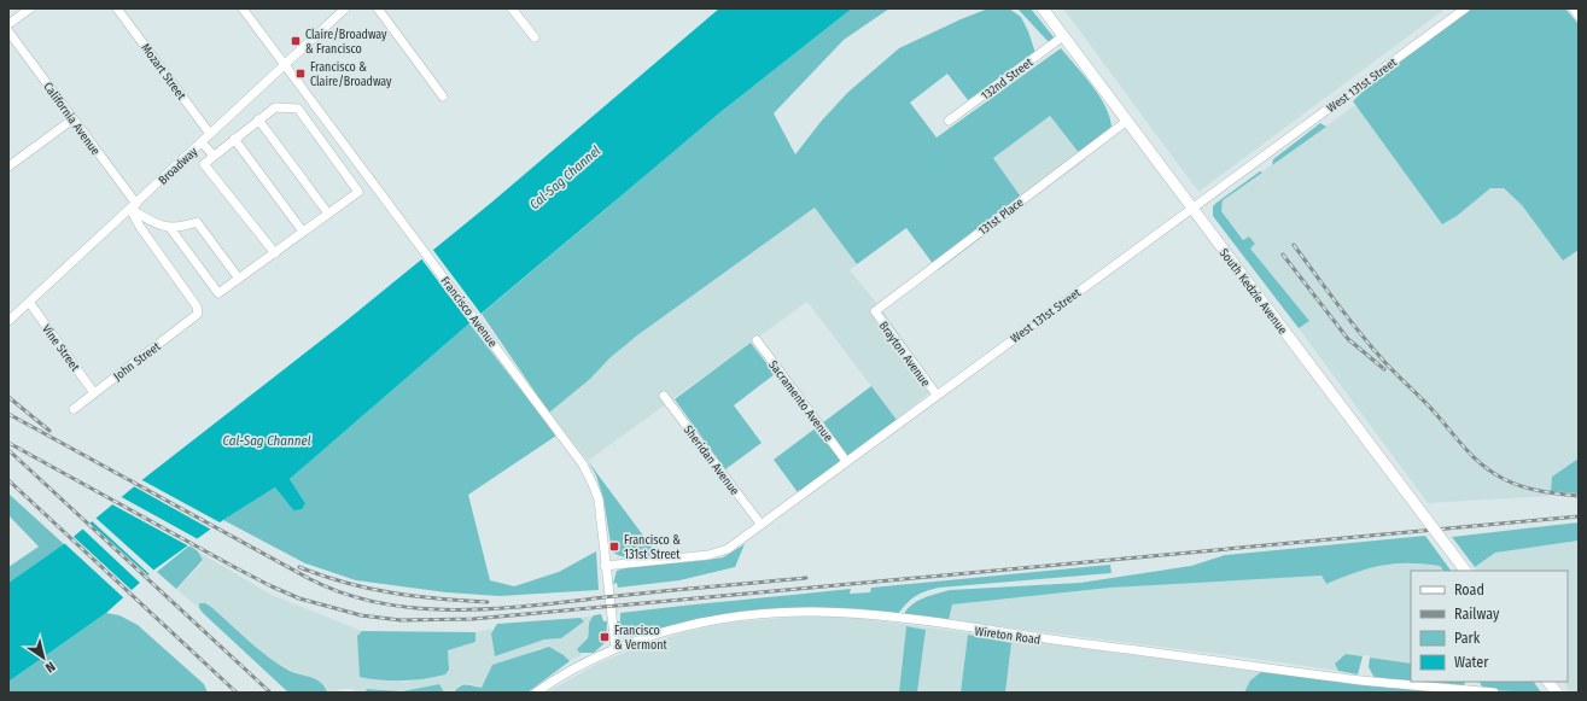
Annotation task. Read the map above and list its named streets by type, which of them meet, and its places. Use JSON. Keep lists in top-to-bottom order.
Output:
{
  "streets": {
    "main road": ["South Kedzie Avenue"],
    "street": [
      "Mozart Street",
      "132nd Street",
      "West 131st Street",
      "California Avenue",
      "Broadway",
      "131st Place",
      "Francisco Avenue",
      "Vine Street",
      "Brayton Avenue",
      "John Street",
      "Sacramento Avenue",
      "Sheridan Avenue",
      "Wireton Road"
    ]
  },
  "crossings": [
    ["Mozart Street", "Broadway"],
    ["132nd Street", "South Kedzie Avenue"],
    ["West 131st Street", "South Kedzie Avenue"],
    ["West 131st Street", "Francisco Avenue"],
    ["West 131st Street", "Brayton Avenue"],
    ["West 131st Street", "Sacramento Avenue"],
    ["West 131st Street", "Sheridan Avenue"],
    ["California Avenue", "Broadway"],
    ["California Avenue", "John Street"],
    ["Broadway", "Francisco Avenue"],
    ["Broadway", "Vine Street"],
    ["131st Place", "South Kedzie Avenue"],
    ["131st Place", "Brayton Avenue"],
    ["Francisco Avenue", "Wireton Road"],
    ["Vine Street", "John Street"]
  ],
  "water": ["Cal-Sag Channel"],
  "places": {
    "transit": [
      "Claire/Broadway & Francisco",
      "Francisco & Claire/Broadway",
      "Francisco & 131st Street",
      "Francisco & Vermont"
    ]
  },
  "legend": [
    "Road",
    "Railway",
    "Park",
    "Water"
  ],
  "north": "bottom right"
}
